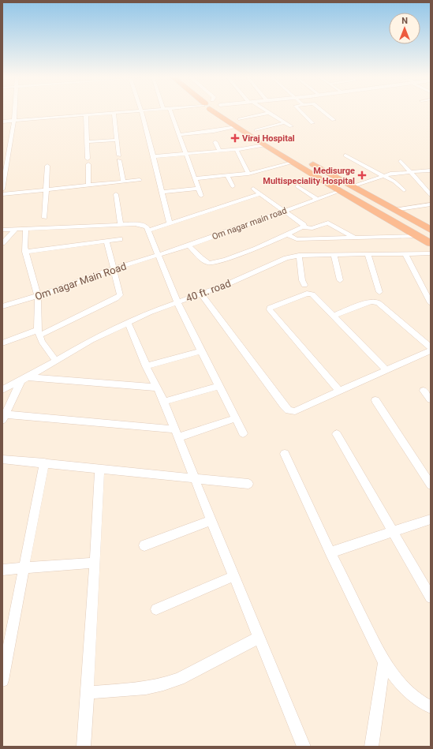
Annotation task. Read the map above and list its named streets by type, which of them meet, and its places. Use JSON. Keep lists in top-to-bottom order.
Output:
{
  "streets": {
    "street": ["Om nagar main road", "Om nagar Main Road", "40 ft. road"]
  },
  "crossings": [
    ["Om nagar main road", "Om nagar Main Road"]
  ],
  "places": {
    "health": ["Viraj Hospital", "Medisurge Multispeciality Hospital"]
  },
  "north": "top"
}
